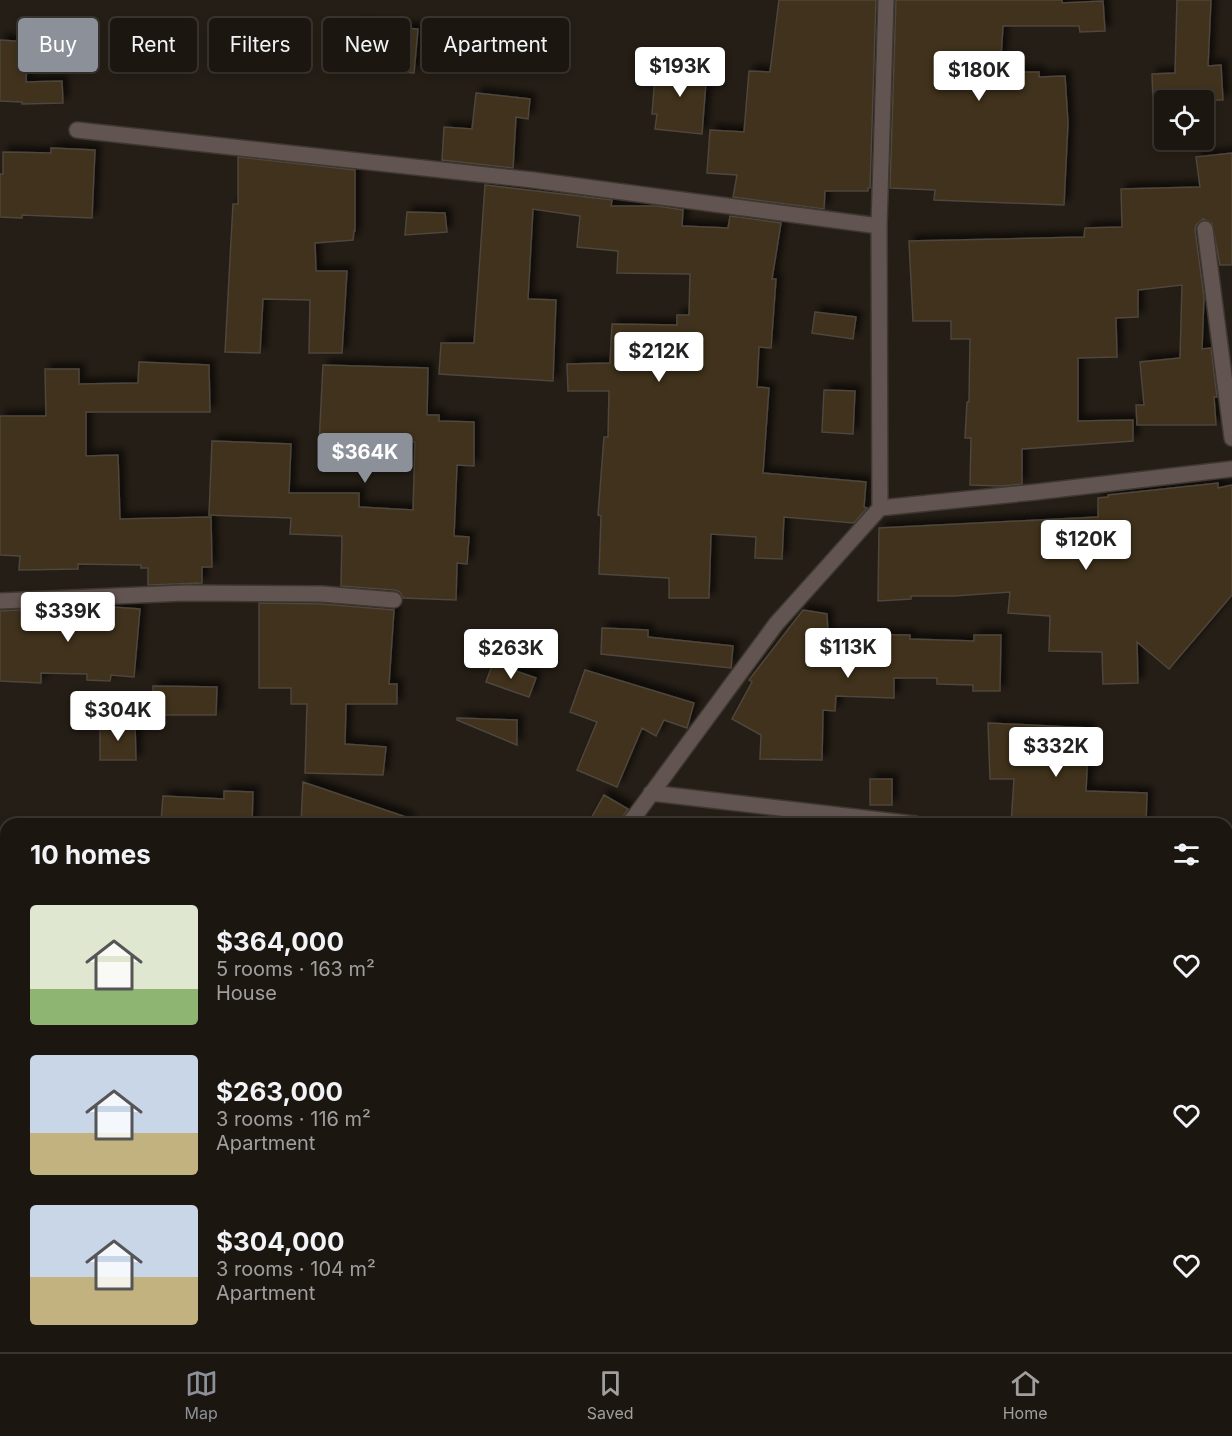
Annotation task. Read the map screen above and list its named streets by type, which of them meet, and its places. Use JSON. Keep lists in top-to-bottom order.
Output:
{
  "page": {
    "chip": [
      "Buy",
      "Rent",
      "Filters",
      "New",
      "Apartment"
    ],
    "price": [
      "$193K",
      "$180K",
      "$212K",
      "$364K",
      "$120K",
      "$339K",
      "$113K",
      "$263K",
      "$304K",
      "$332K"
    ],
    "heading": "10 homes",
    "list": [
      {
        "name": "$364,000",
        "note": "5 rooms · 163 m² · House"
      },
      {
        "name": "$263,000",
        "note": "3 rooms · 116 m² · Apartment"
      },
      {
        "name": "$304,000",
        "note": "3 rooms · 104 m² · Apartment"
      }
    ],
    "tabs": ["Map", "Saved", "Home"]
  }
}
